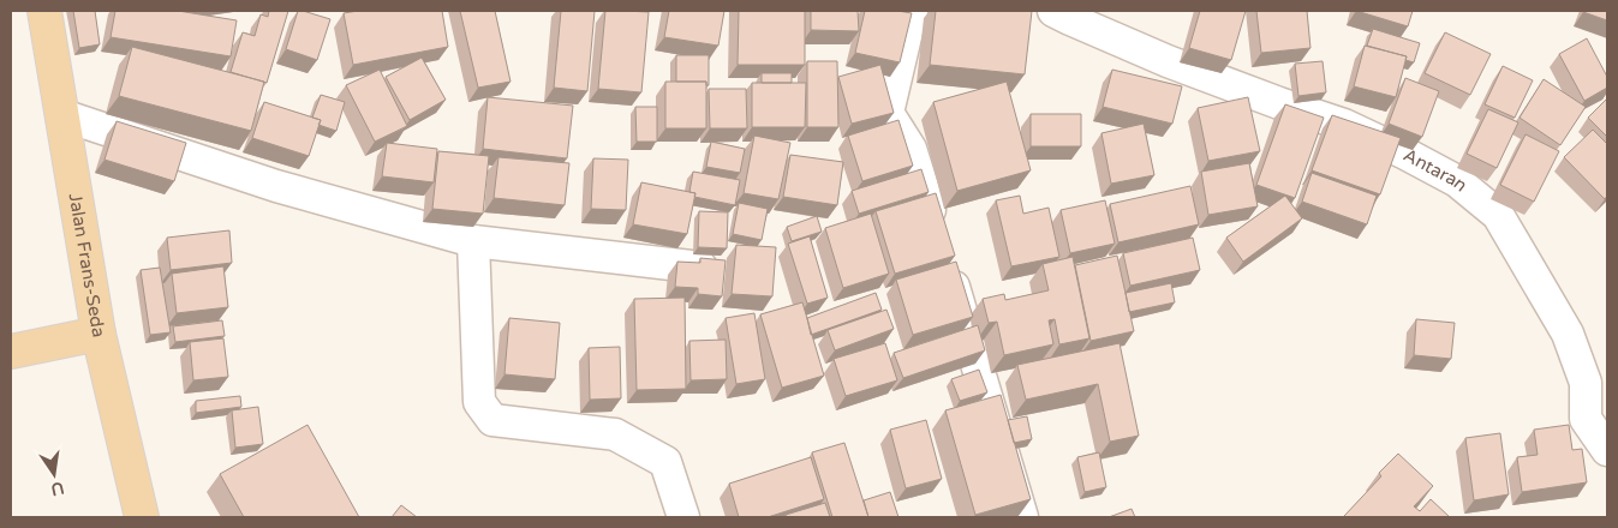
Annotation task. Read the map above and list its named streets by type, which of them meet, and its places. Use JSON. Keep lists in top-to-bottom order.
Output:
{
  "streets": {
    "main road": ["Jalan Frans-Seda"],
    "street": ["Antaran"]
  },
  "north": "bottom"
}
